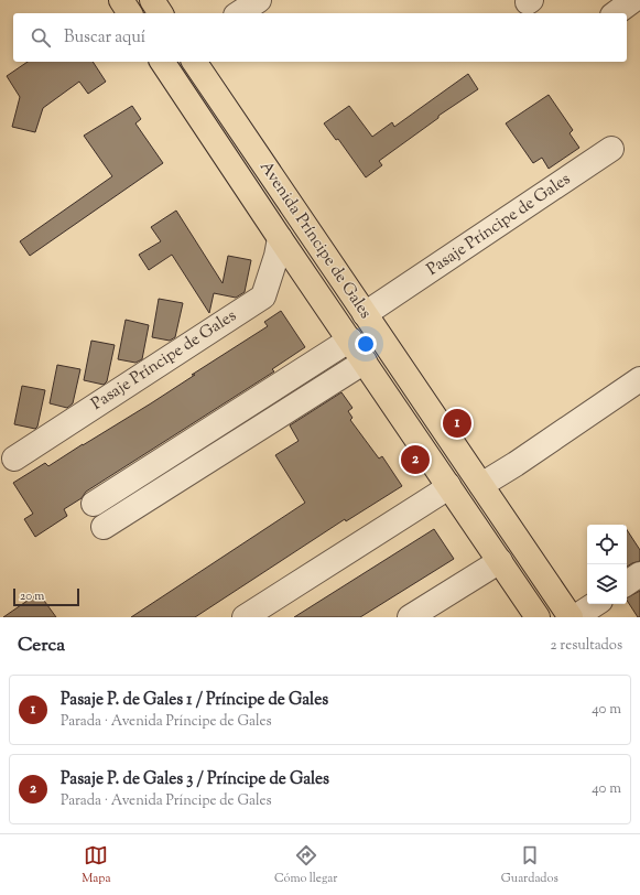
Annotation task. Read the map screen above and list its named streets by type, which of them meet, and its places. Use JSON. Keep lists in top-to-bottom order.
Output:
{
  "streets": {
    "main road": ["Avenida Príncipe de Gales"],
    "street": ["Pasaje Príncipe de Gales"]
  },
  "crossings": [
    ["Pasaje Príncipe de Gales", "Avenida Príncipe de Gales"]
  ],
  "scale_bar": "20 m",
  "page": {
    "search": "Buscar aquí",
    "pins": ["1", "2"],
    "scale": "20 m",
    "heading": ["Cerca", "2 resultados"],
    "list": [
      {
        "mark": "1",
        "name": "Pasaje P. de Gales 1 / Príncipe de Gales",
        "note": "Parada · Avenida Príncipe de Gales",
        "value": "40 m"
      },
      {
        "mark": "2",
        "name": "Pasaje P. de Gales 3 / Príncipe de Gales",
        "note": "Parada · Avenida Príncipe de Gales",
        "value": "40 m"
      }
    ],
    "nav": ["Mapa", "Cómo llegar", "Guardados"]
  }
}
